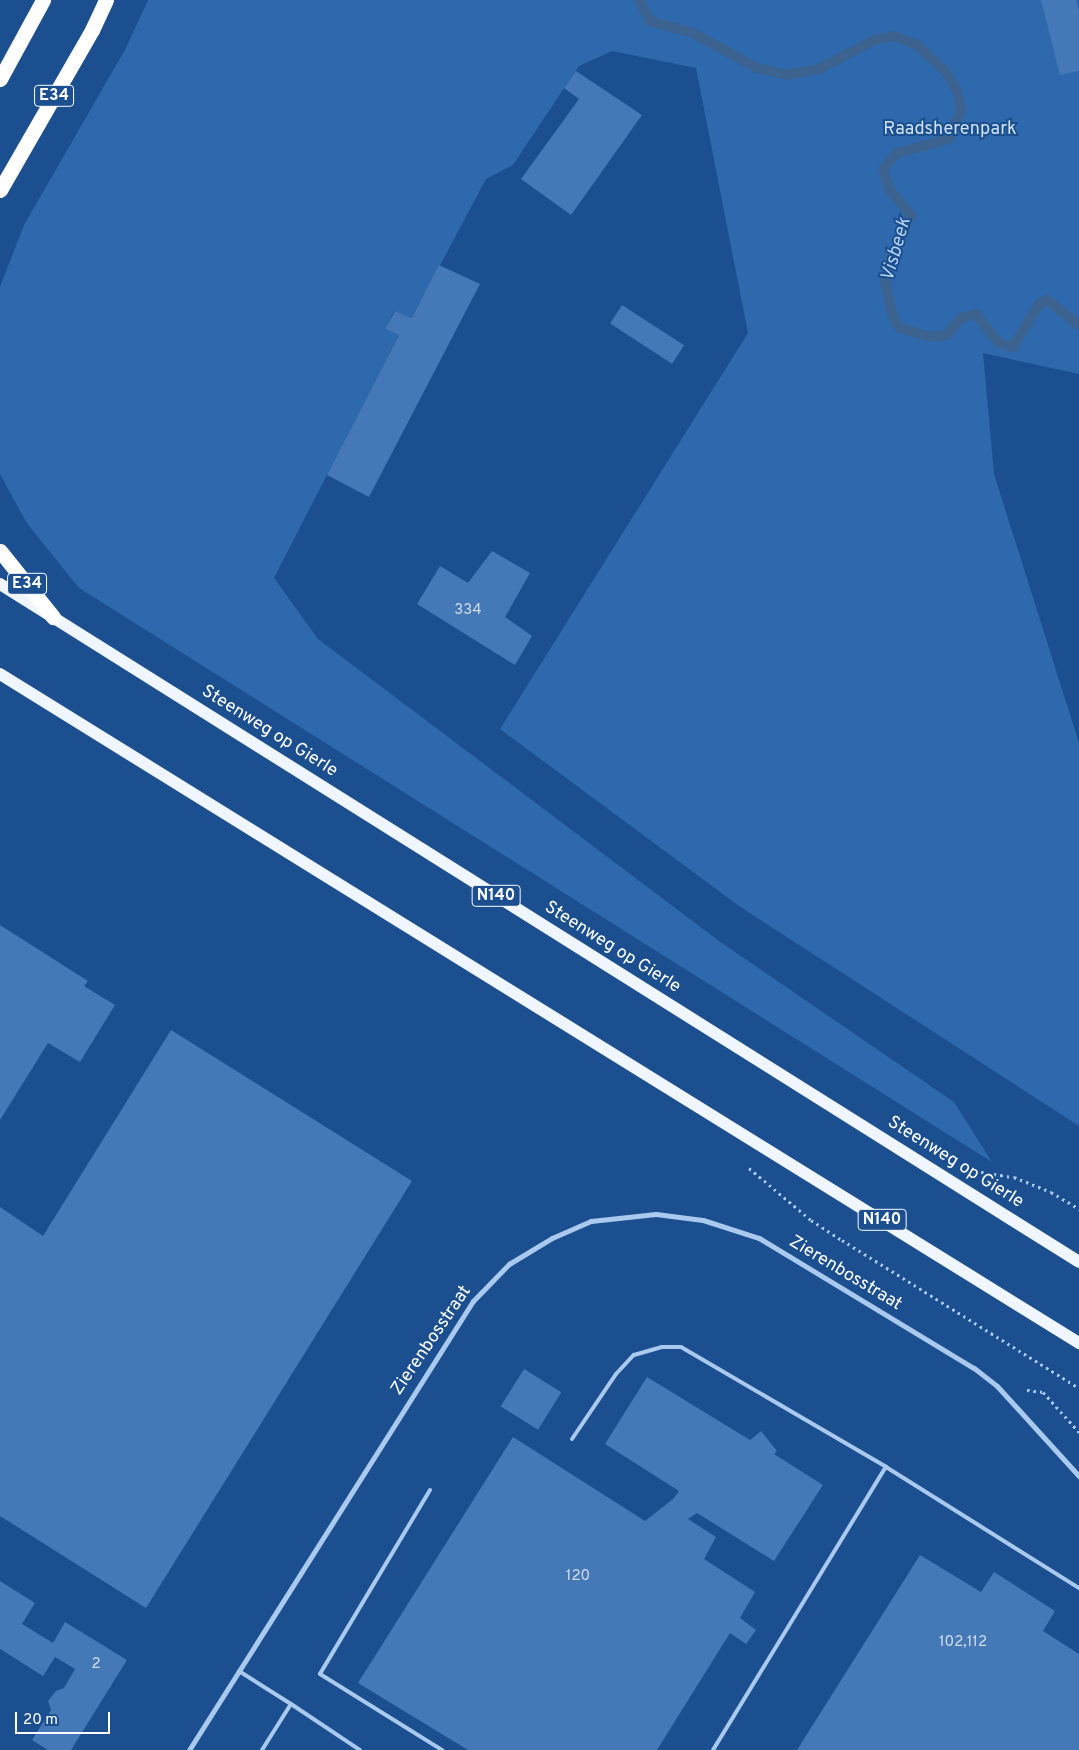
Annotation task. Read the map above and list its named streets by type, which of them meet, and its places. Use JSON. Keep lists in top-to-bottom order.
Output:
{
  "streets": {
    "highway": ["E34"],
    "main road": ["Steenweg op Gierle", "N140"],
    "street": ["Zierenbosstraat"]
  },
  "crossings": [
    ["E34", "Steenweg op Gierle"]
  ],
  "water": ["Visbeek"],
  "parks": ["Raadsherenpark"],
  "house_numbers": [
    "334",
    "120",
    "102,112",
    "2"
  ],
  "scale_bar": "20 m"
}
